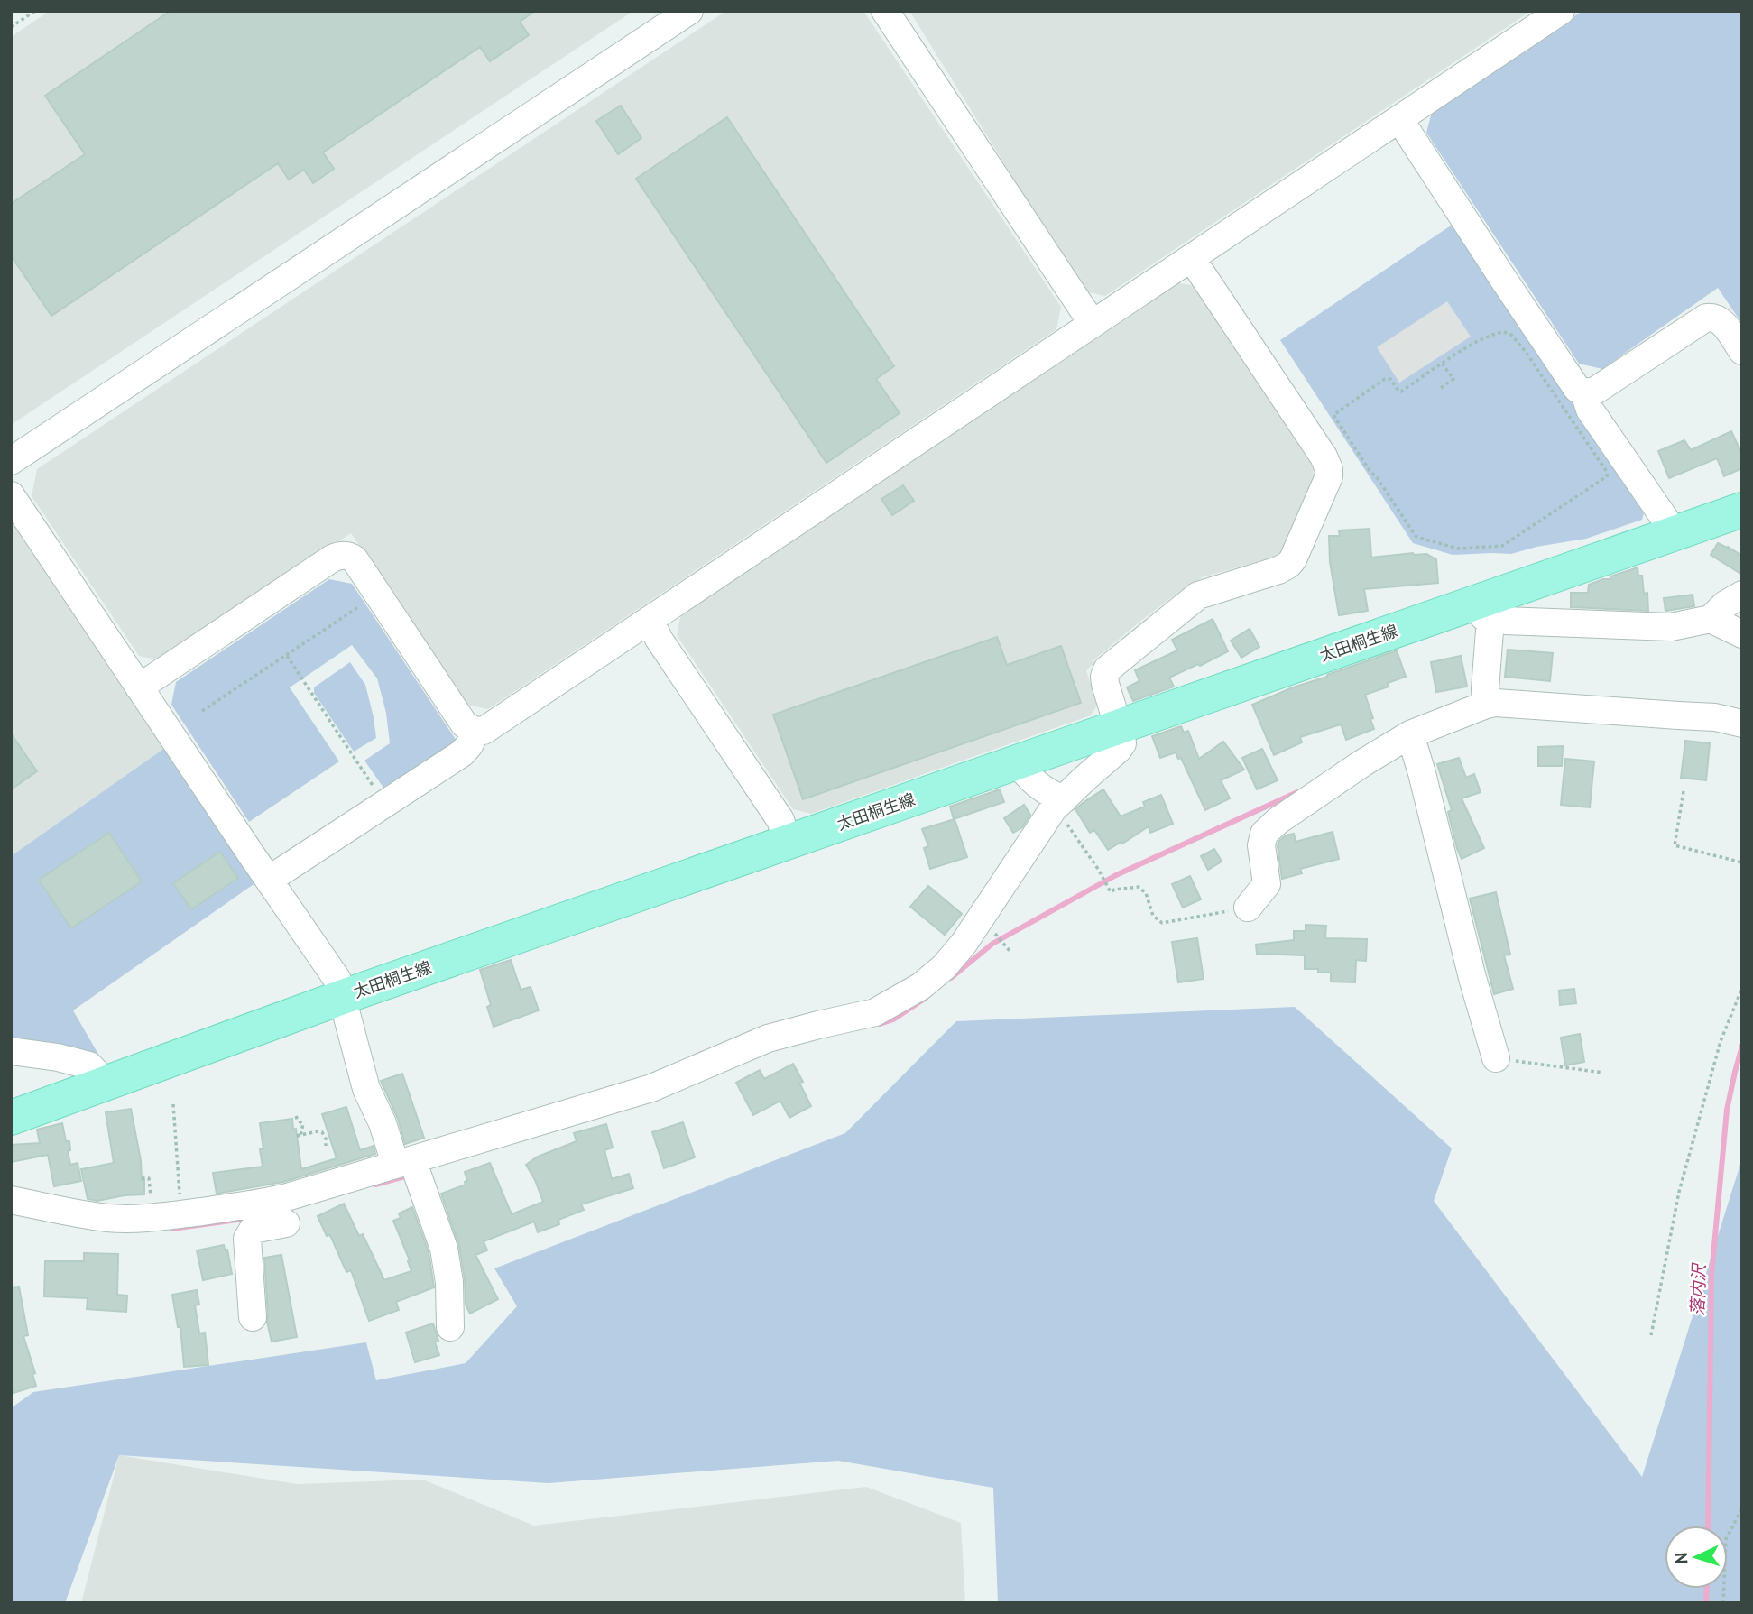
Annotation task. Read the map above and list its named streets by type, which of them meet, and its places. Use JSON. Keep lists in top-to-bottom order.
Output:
{
  "streets": {
    "main road": ["太田桐生線"]
  },
  "water": ["落内沢"],
  "north": "left"
}
